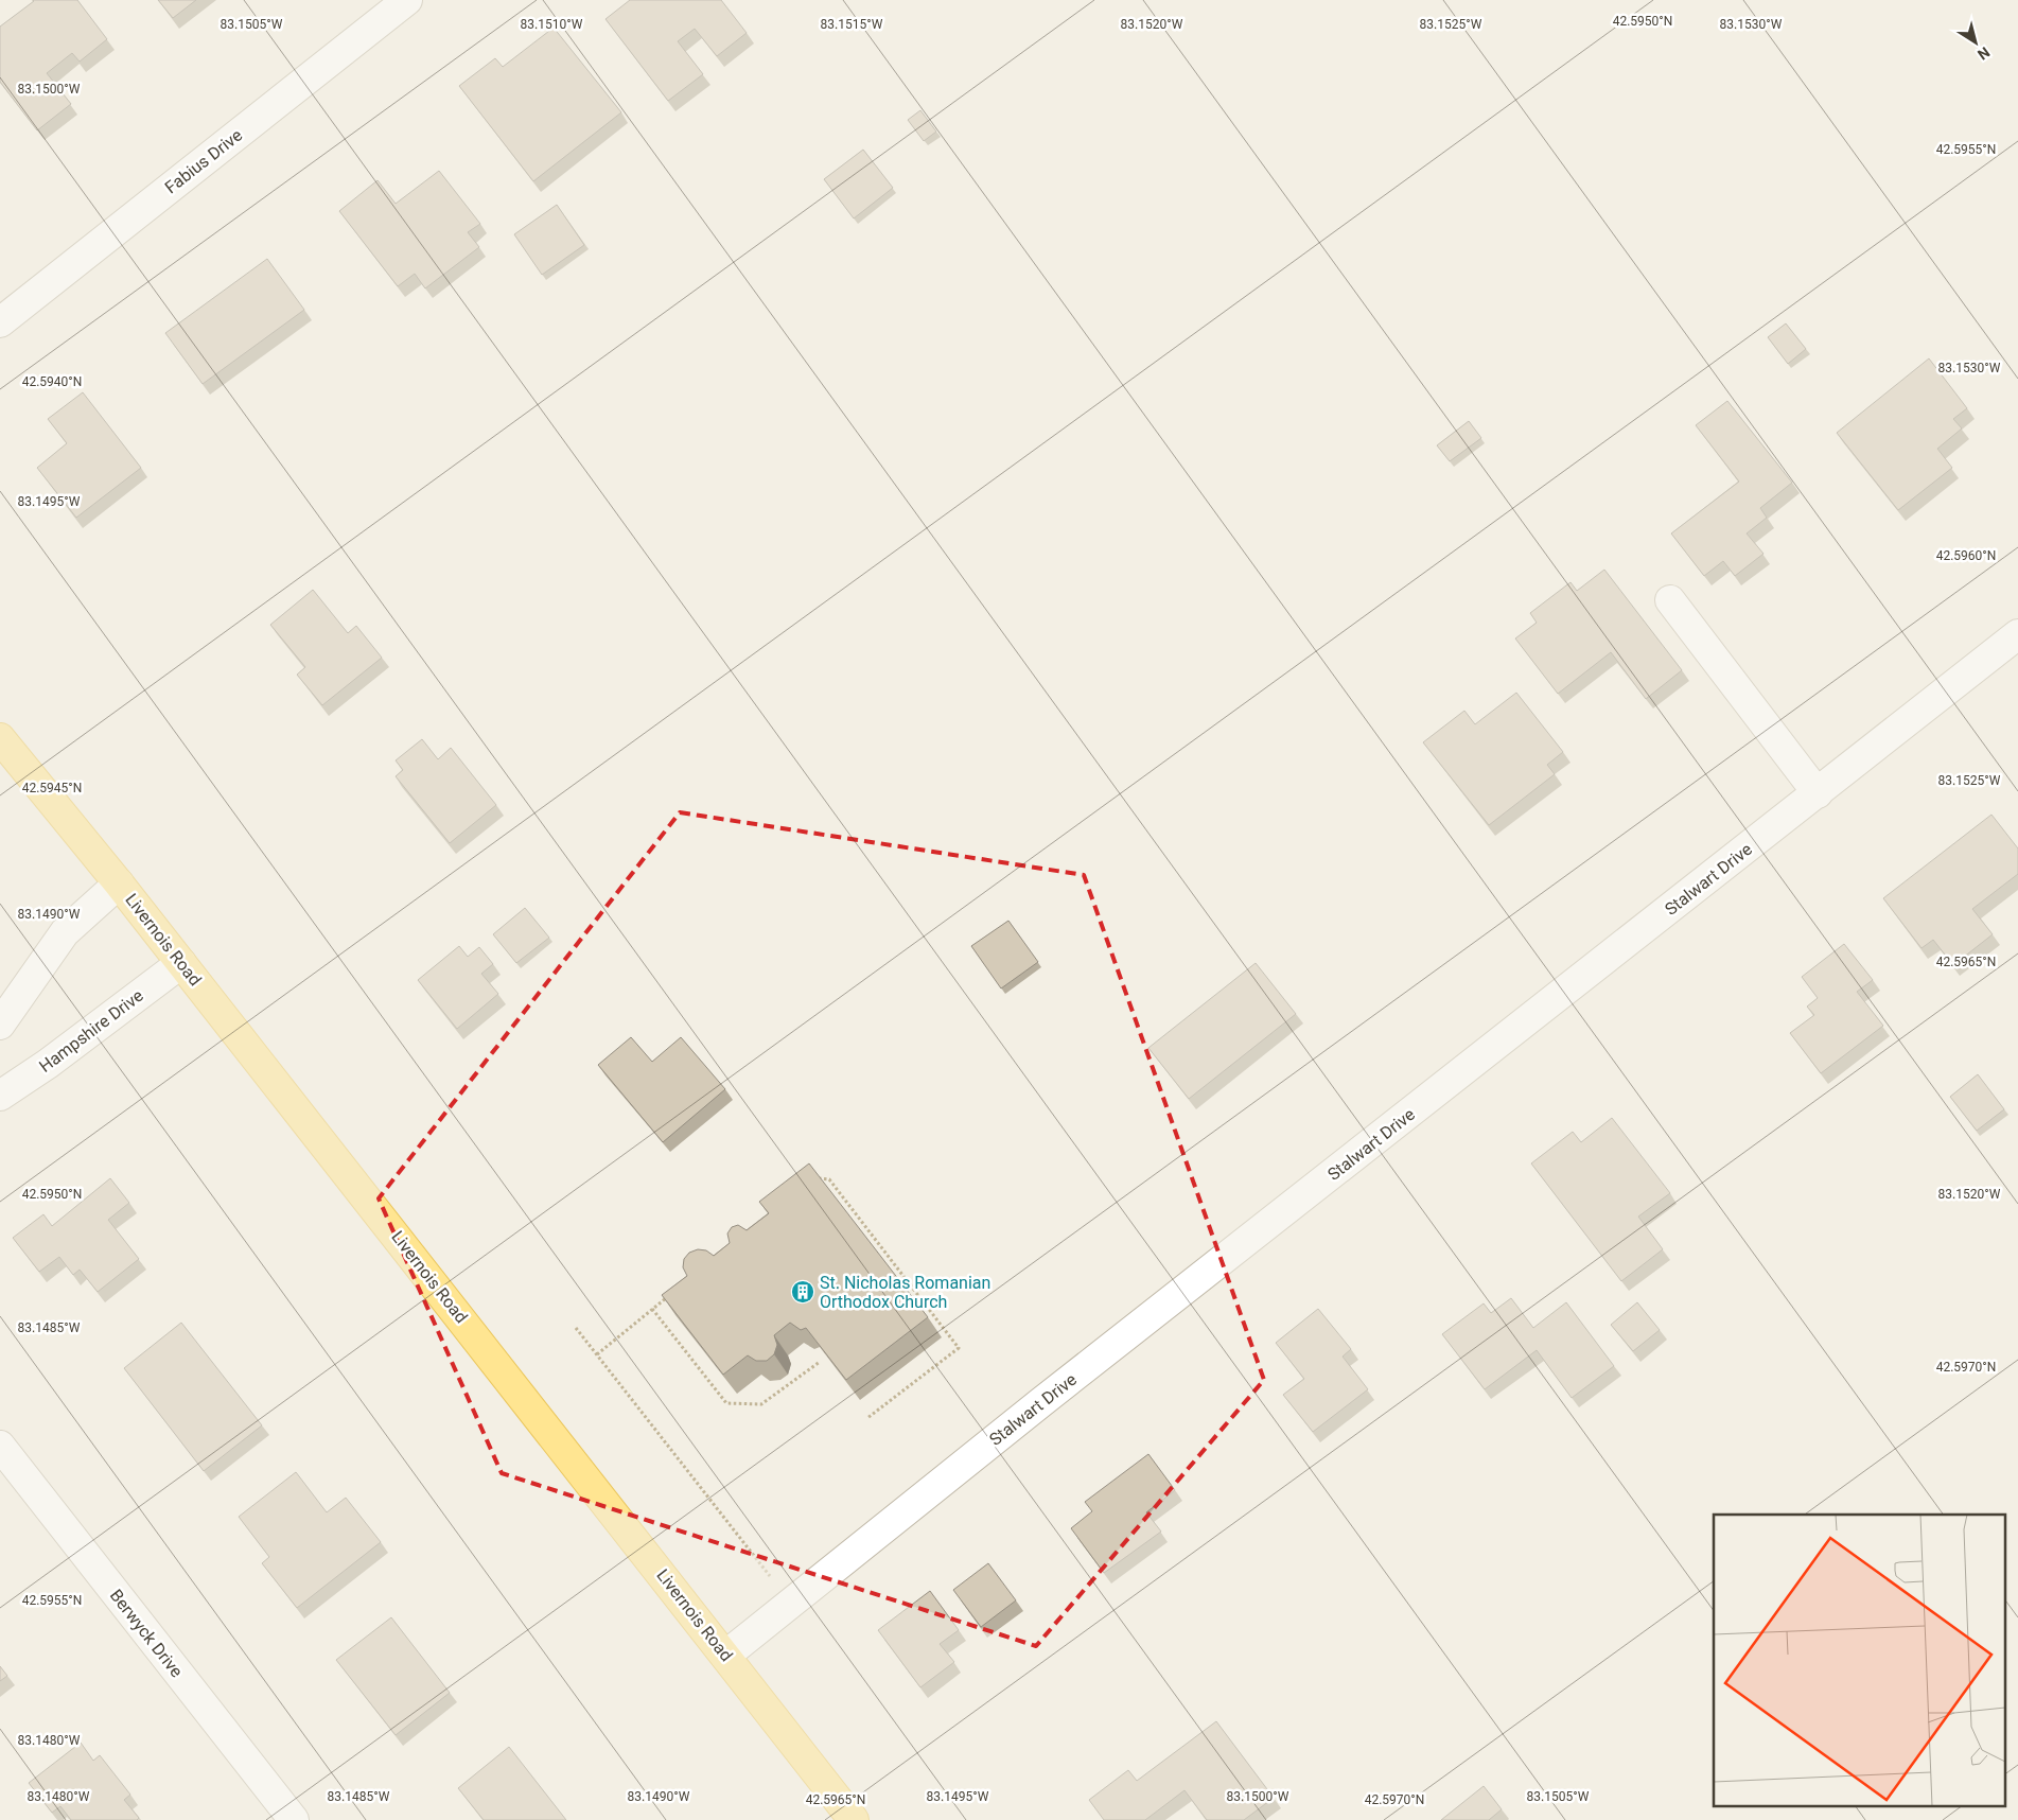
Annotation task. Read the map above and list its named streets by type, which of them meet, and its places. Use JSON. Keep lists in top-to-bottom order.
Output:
{
  "streets": {
    "main road": ["Livernois Road"],
    "street": [
      "Fabius Drive",
      "Stalwart Drive",
      "Hampshire Drive",
      "Berwyck Drive"
    ]
  },
  "crossings": [
    ["Stalwart Drive", "Livernois Road"],
    ["Livernois Road", "Hampshire Drive"]
  ],
  "places": {
    "building": ["St. Nicholas Romanian Orthodox Church"]
  },
  "north": "bottom right",
  "coordinates": [
    "42.5950°N",
    "83.1505°W",
    "83.1510°W",
    "83.1515°W",
    "83.1520°W",
    "83.1525°W",
    "83.1530°W",
    "83.1500°W",
    "42.5955°N",
    "42.5940°N",
    "83.1495°W",
    "42.5960°N",
    "42.5945°N",
    "83.1490°W",
    "42.5965°N",
    "83.1485°W",
    "42.5970°N",
    "83.1480°W"
  ]
}
